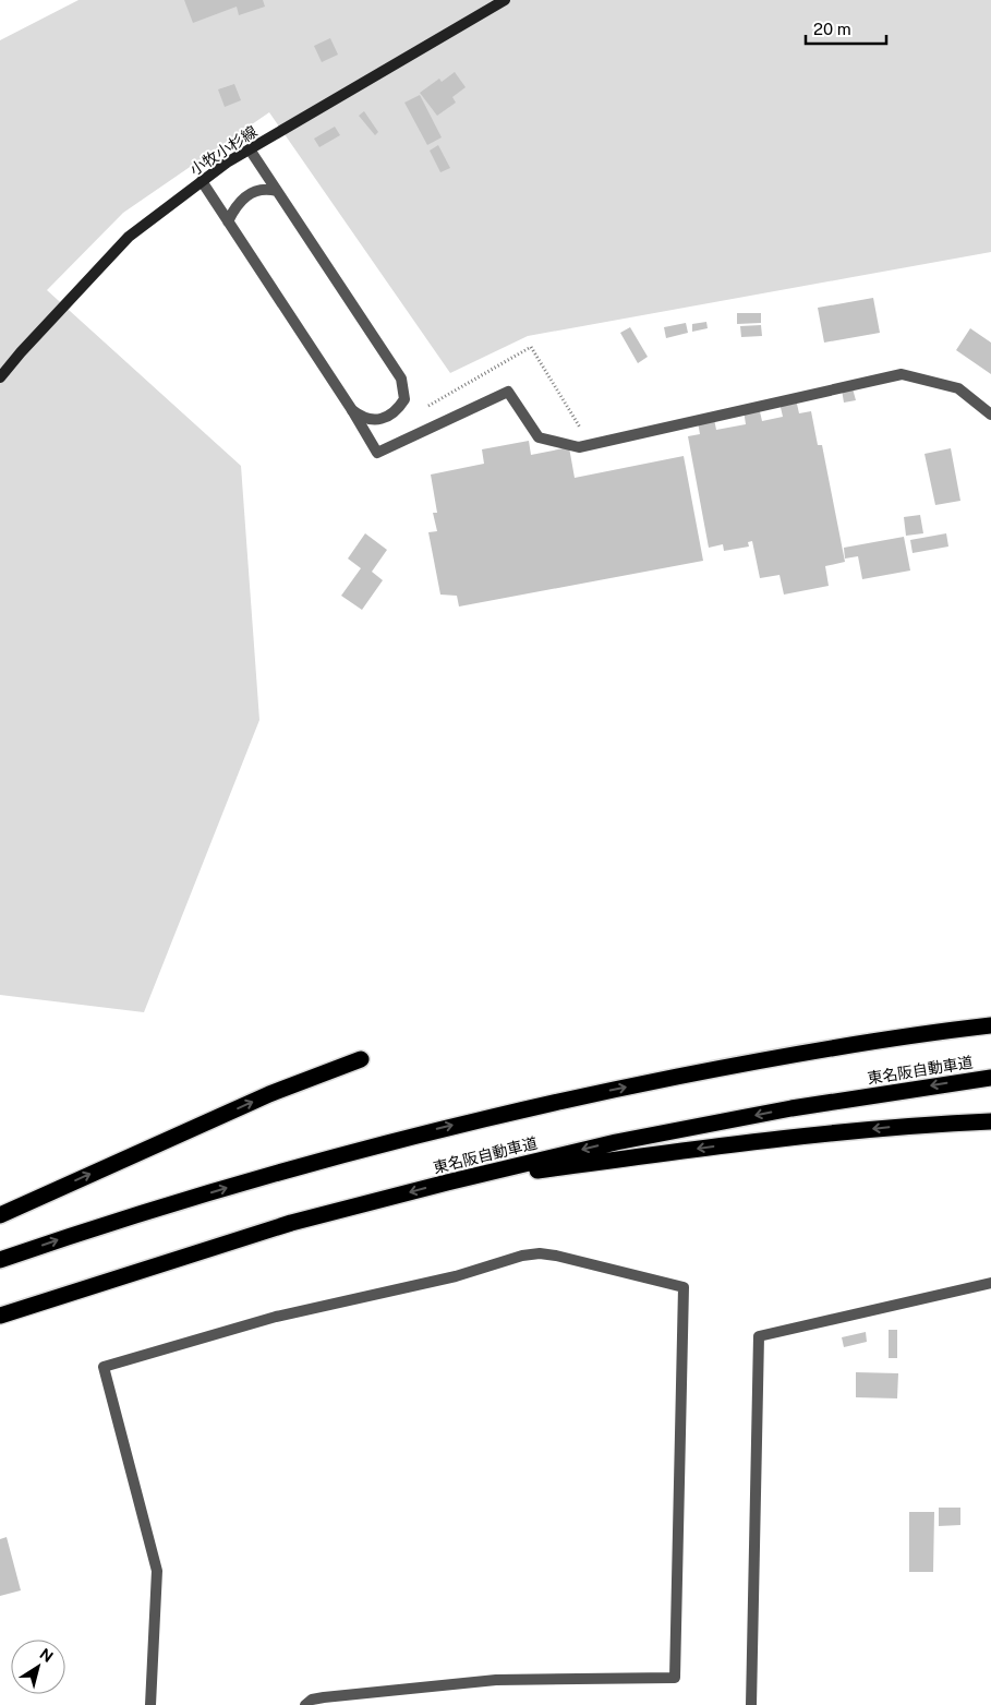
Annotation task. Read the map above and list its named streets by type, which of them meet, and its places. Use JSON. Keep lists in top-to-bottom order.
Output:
{
  "streets": {
    "highway": ["東名阪自動車道"],
    "main road": ["小牧小杉線"]
  },
  "scale_bar": "20 m",
  "north": "top right"
}
